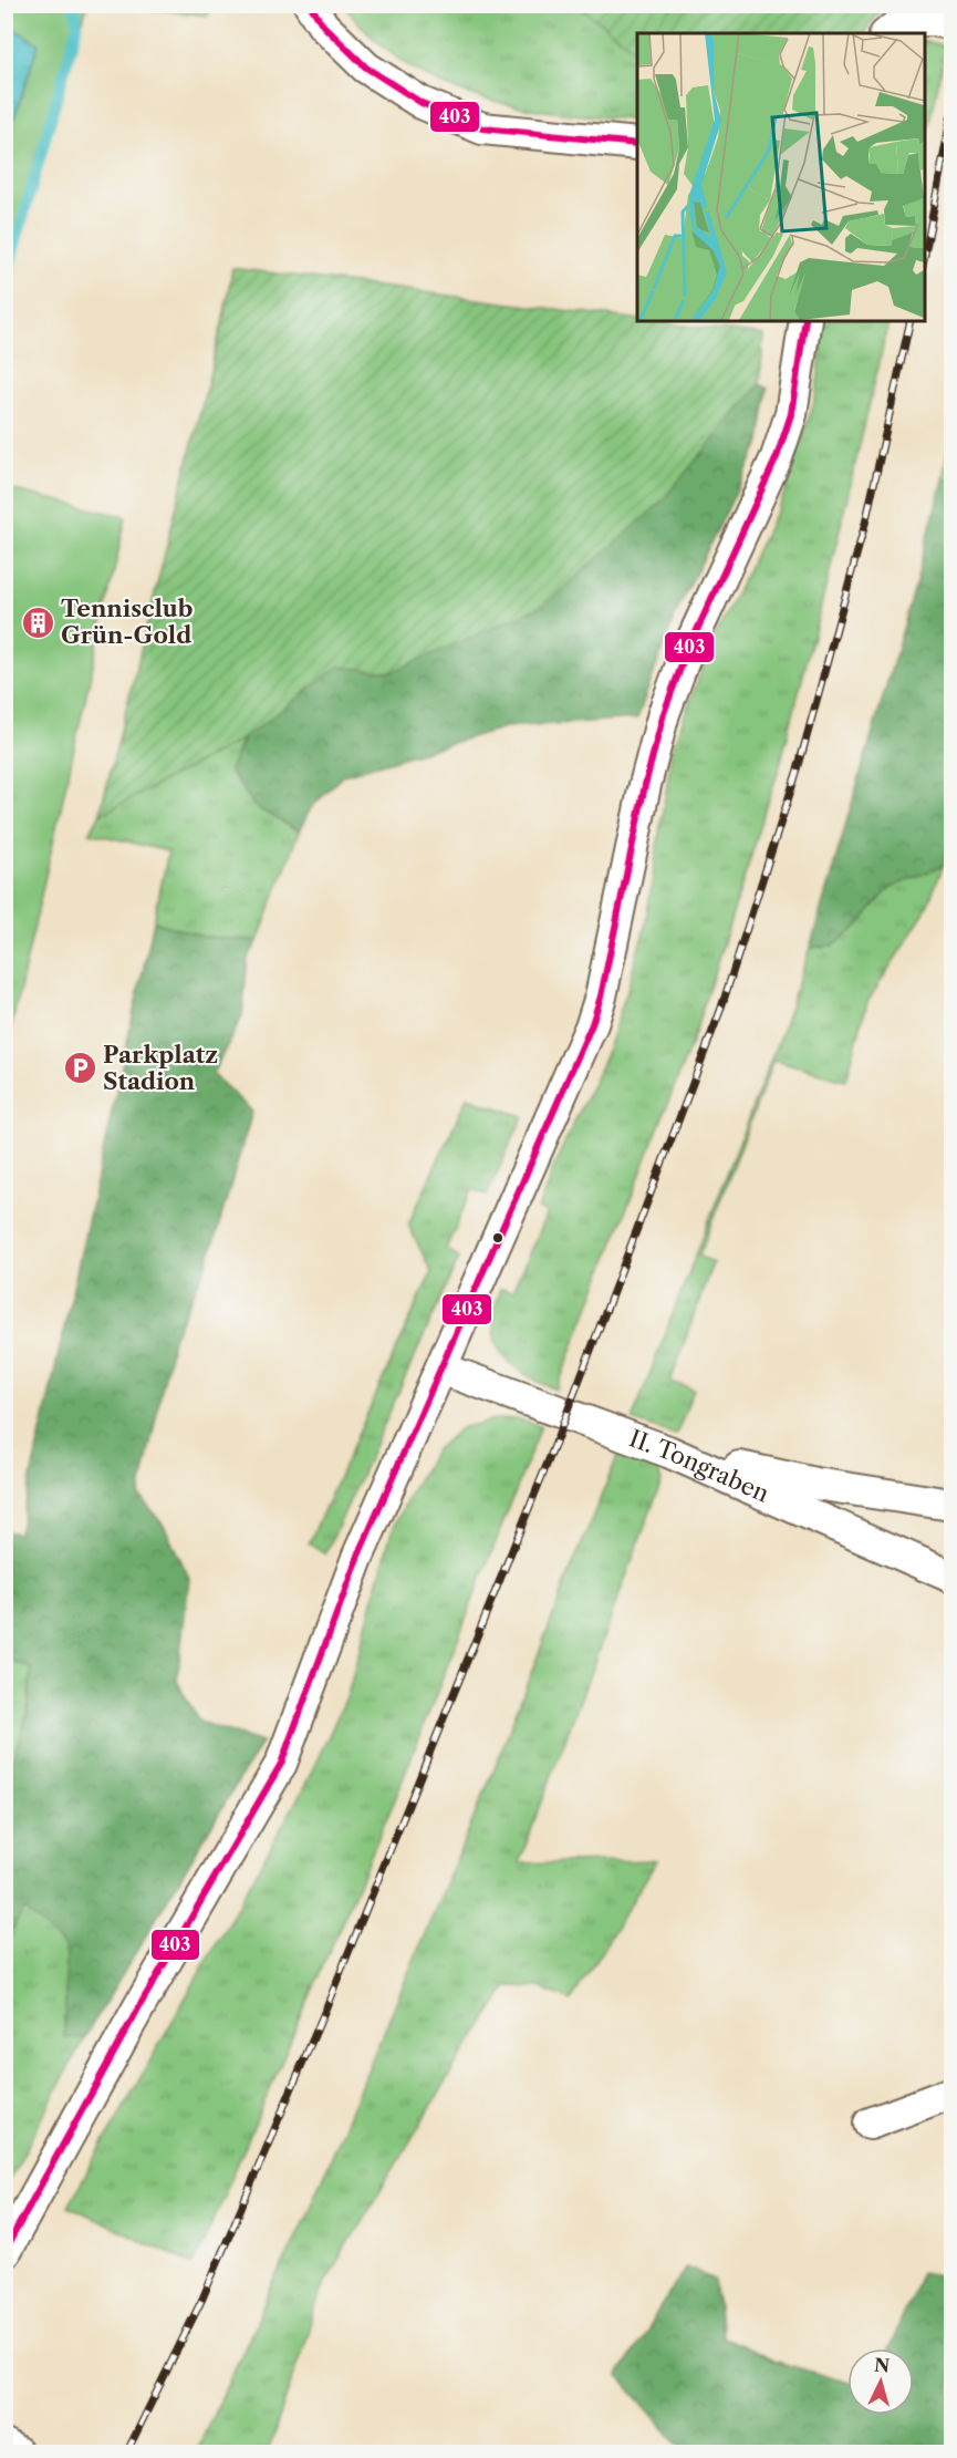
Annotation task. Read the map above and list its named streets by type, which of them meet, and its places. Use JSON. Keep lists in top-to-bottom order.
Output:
{
  "streets": {
    "street": ["II. Tongraben"]
  },
  "places": {
    "building": ["Tennisclub Grün-Gold"],
    "parking": ["Parkplatz Stadion"]
  },
  "lines": ["transit line 403"],
  "north": "top"
}
